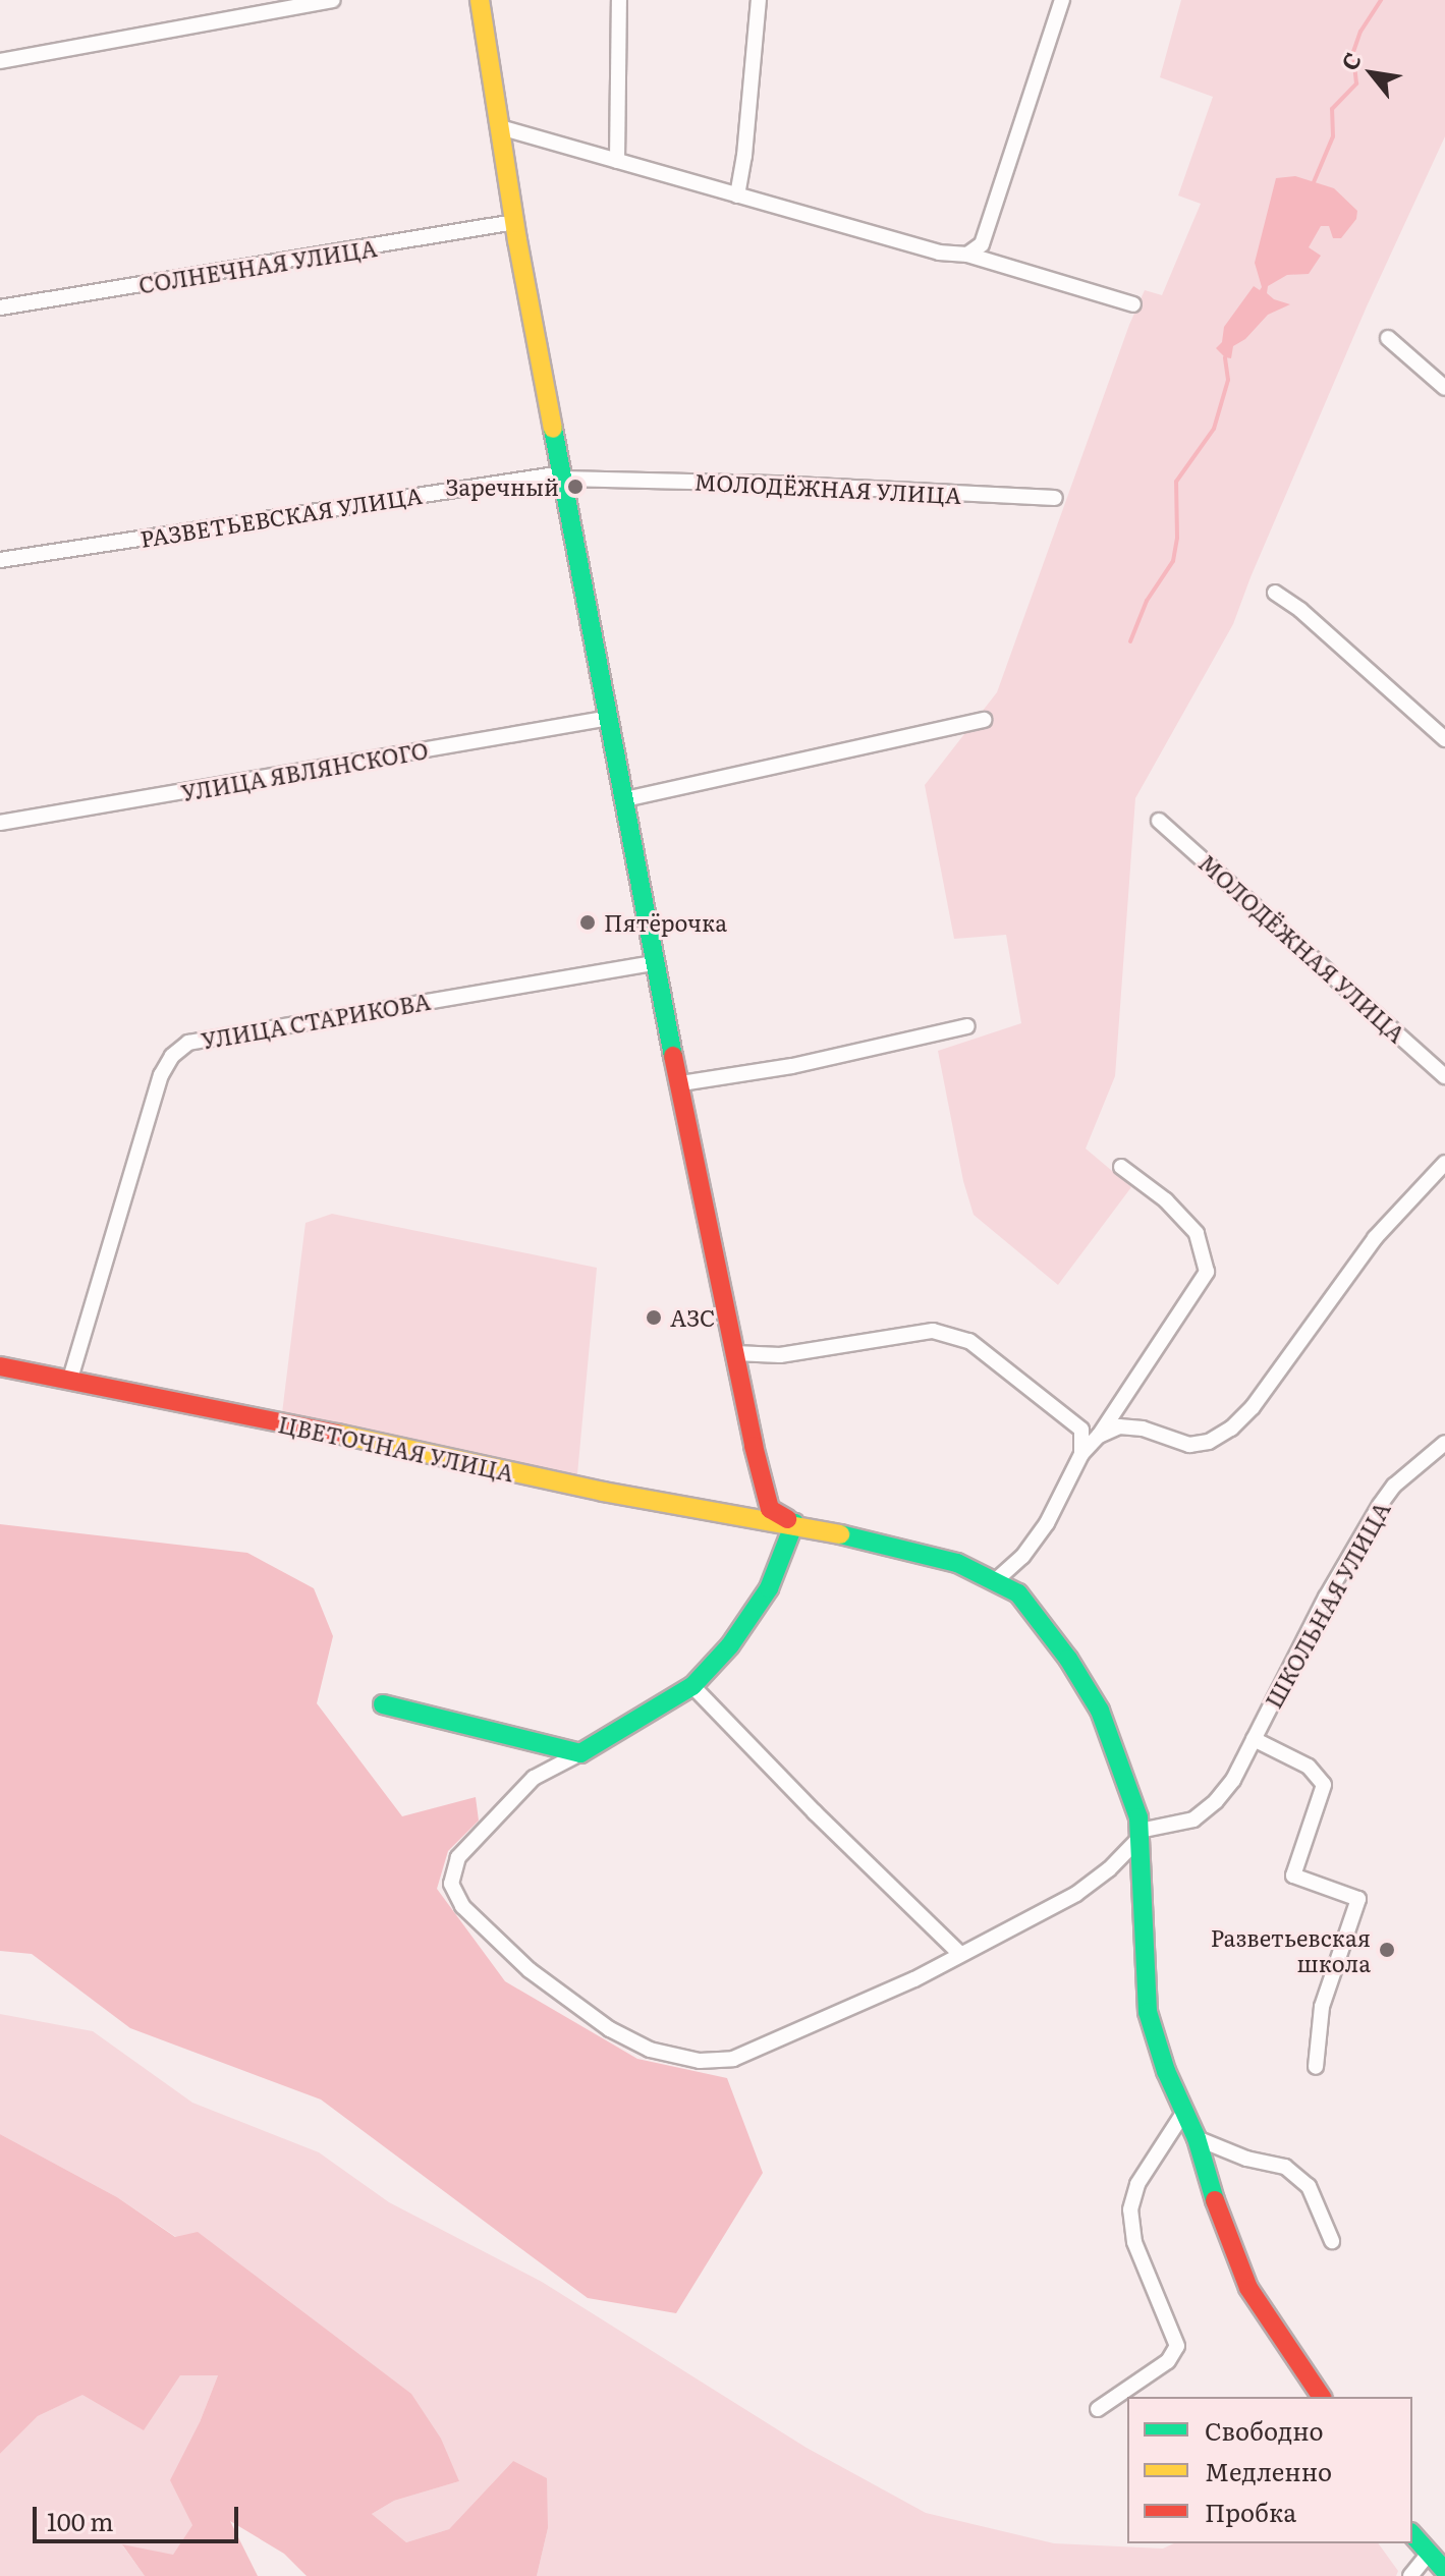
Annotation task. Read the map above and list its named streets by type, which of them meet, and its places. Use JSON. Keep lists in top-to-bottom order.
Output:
{
  "streets": {
    "street": [
      "СОЛНЕЧНАЯ УЛИЦА",
      "МОЛОДЁЖНАЯ УЛИЦА",
      "РАЗВЕТЬЕВСКАЯ УЛИЦА",
      "УЛИЦА ЯВЛЯНСКОГО",
      "УЛИЦА СТАРИКОВА",
      "ЦВЕТОЧНАЯ УЛИЦА",
      "ШКОЛЬНАЯ УЛИЦА"
    ]
  },
  "crossings": [
    ["МОЛОДЁЖНАЯ УЛИЦА", "РАЗВЕТЬЕВСКАЯ УЛИЦА"],
    ["УЛИЦА СТАРИКОВА", "ЦВЕТОЧНАЯ УЛИЦА"],
    ["ЦВЕТОЧНАЯ УЛИЦА", "ШКОЛЬНАЯ УЛИЦА"]
  ],
  "places": [
    "Заречный",
    "Пятёрочка",
    "АЗС",
    "Разветьевская школа"
  ],
  "legend": ["Свободно", "Медленно", "Пробка"],
  "scale_bar": "100 m",
  "north": "top left"
}
